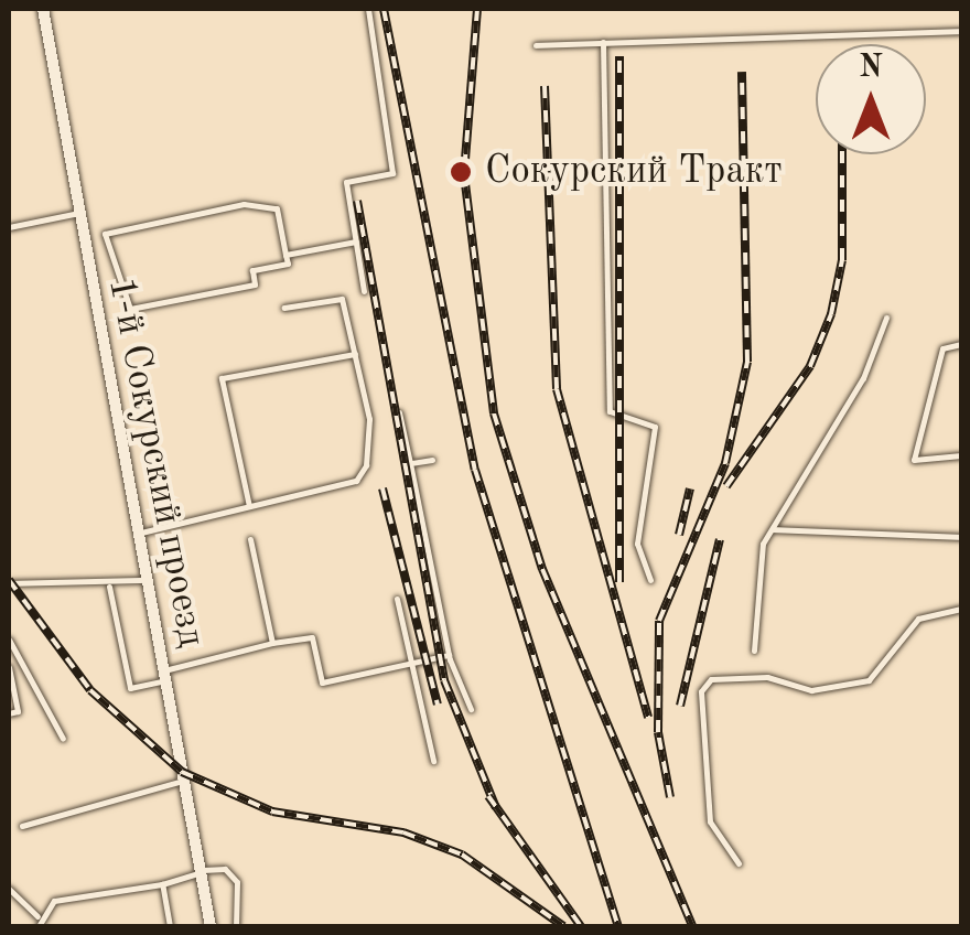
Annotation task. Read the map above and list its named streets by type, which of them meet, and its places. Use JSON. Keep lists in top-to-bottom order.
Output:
{
  "streets": {
    "street": ["1-й Сокурский проезд"]
  },
  "places": ["Сокурский Тракт"],
  "north": "top"
}
